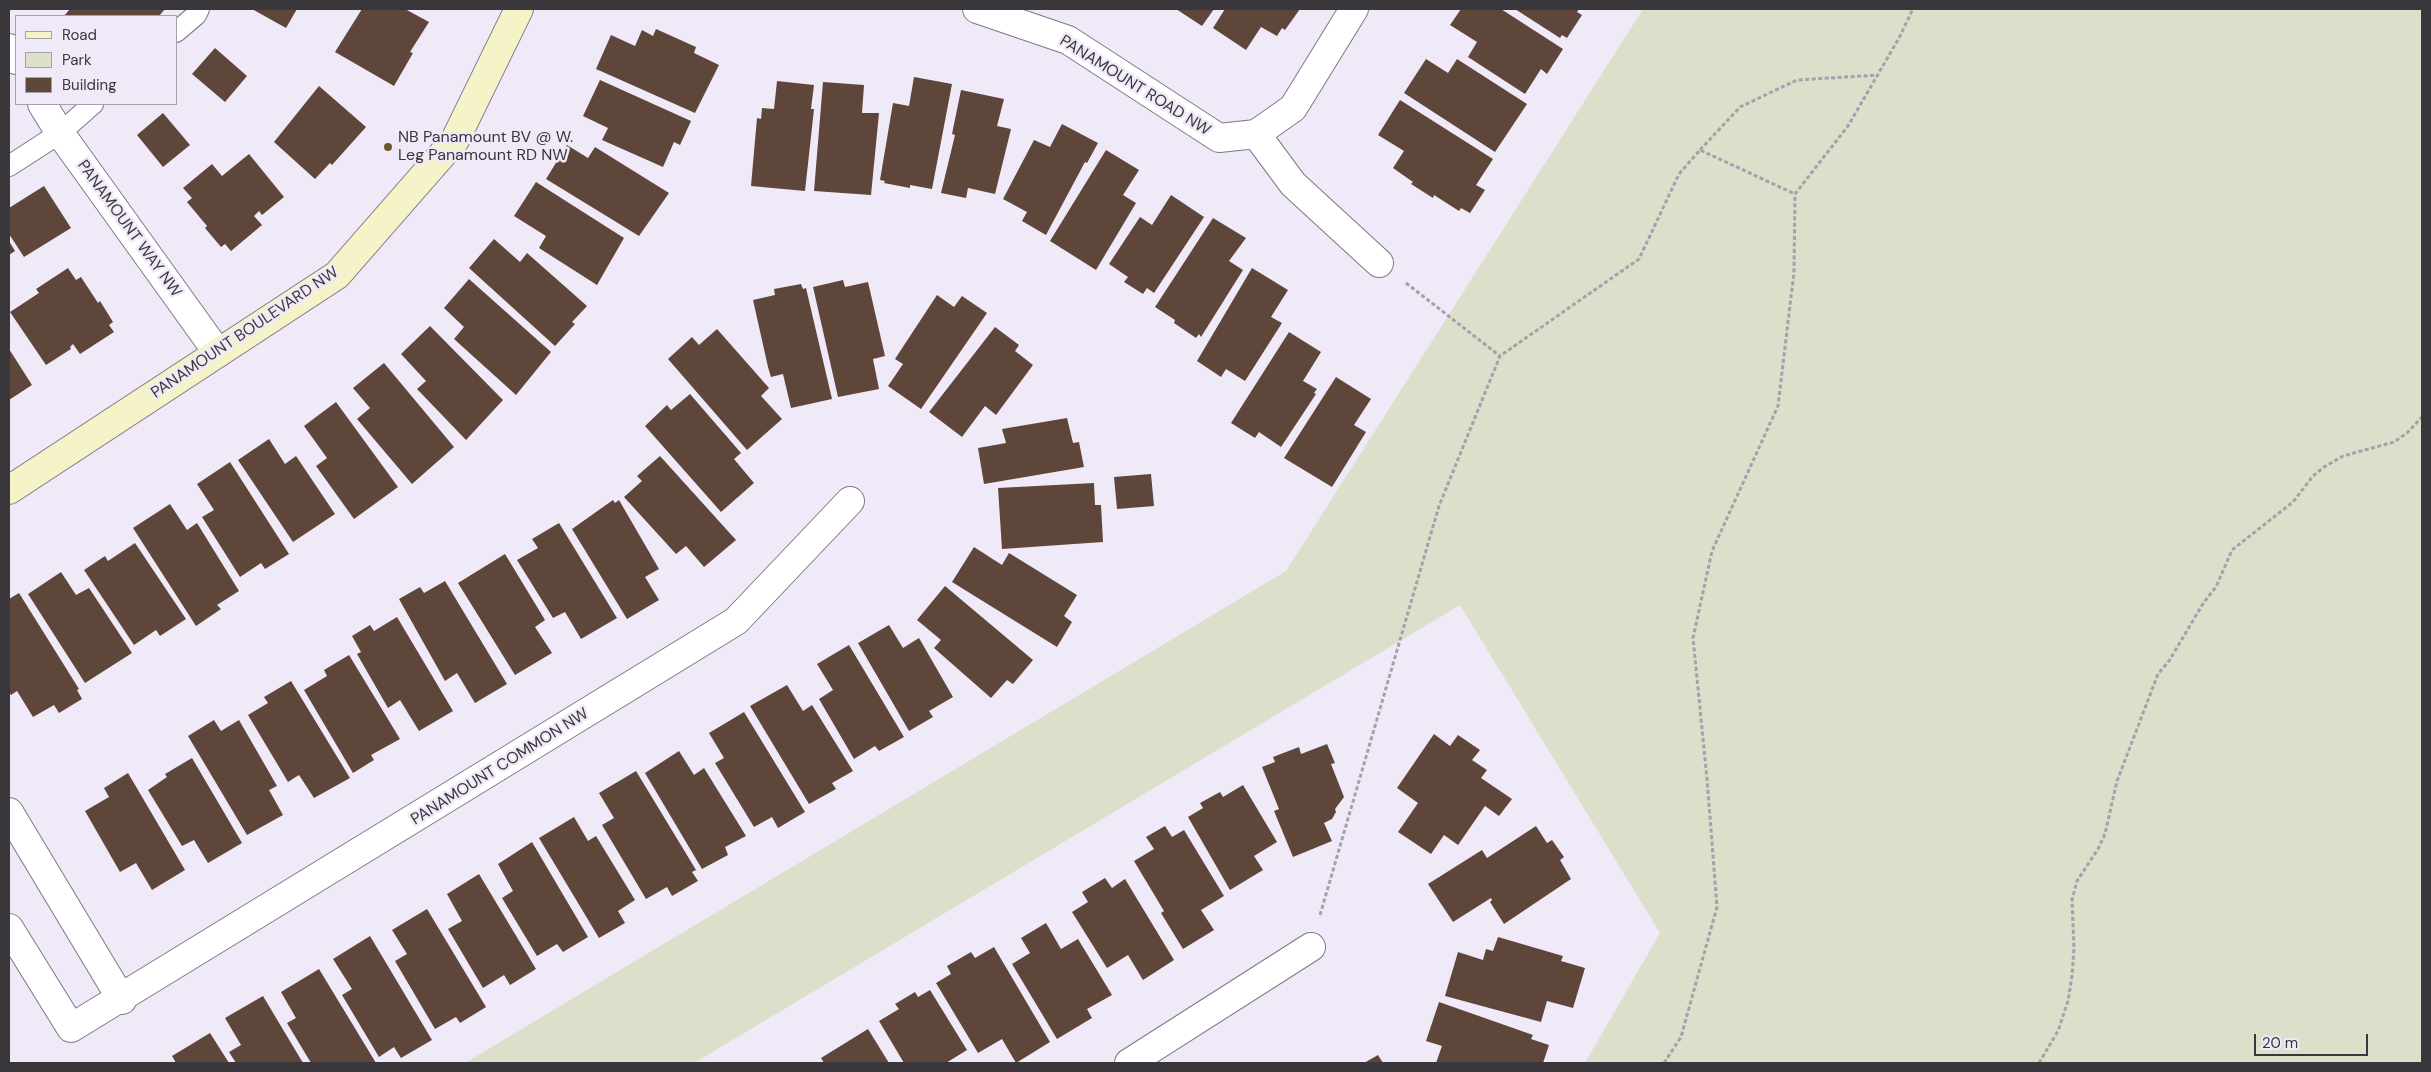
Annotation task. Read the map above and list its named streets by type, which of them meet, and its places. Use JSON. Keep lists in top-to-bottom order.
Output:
{
  "streets": {
    "street": [
      "PANAMOUNT ROAD NW",
      "PANAMOUNT WAY NW",
      "PANAMOUNT BOULEVARD NW",
      "PANAMOUNT COMMON NW"
    ]
  },
  "crossings": [
    ["PANAMOUNT WAY NW", "PANAMOUNT BOULEVARD NW"]
  ],
  "places": ["NB Panamount BV @ W. Leg Panamount RD NW"],
  "legend": ["Road", "Park", "Building"],
  "scale_bar": "20 m"
}
